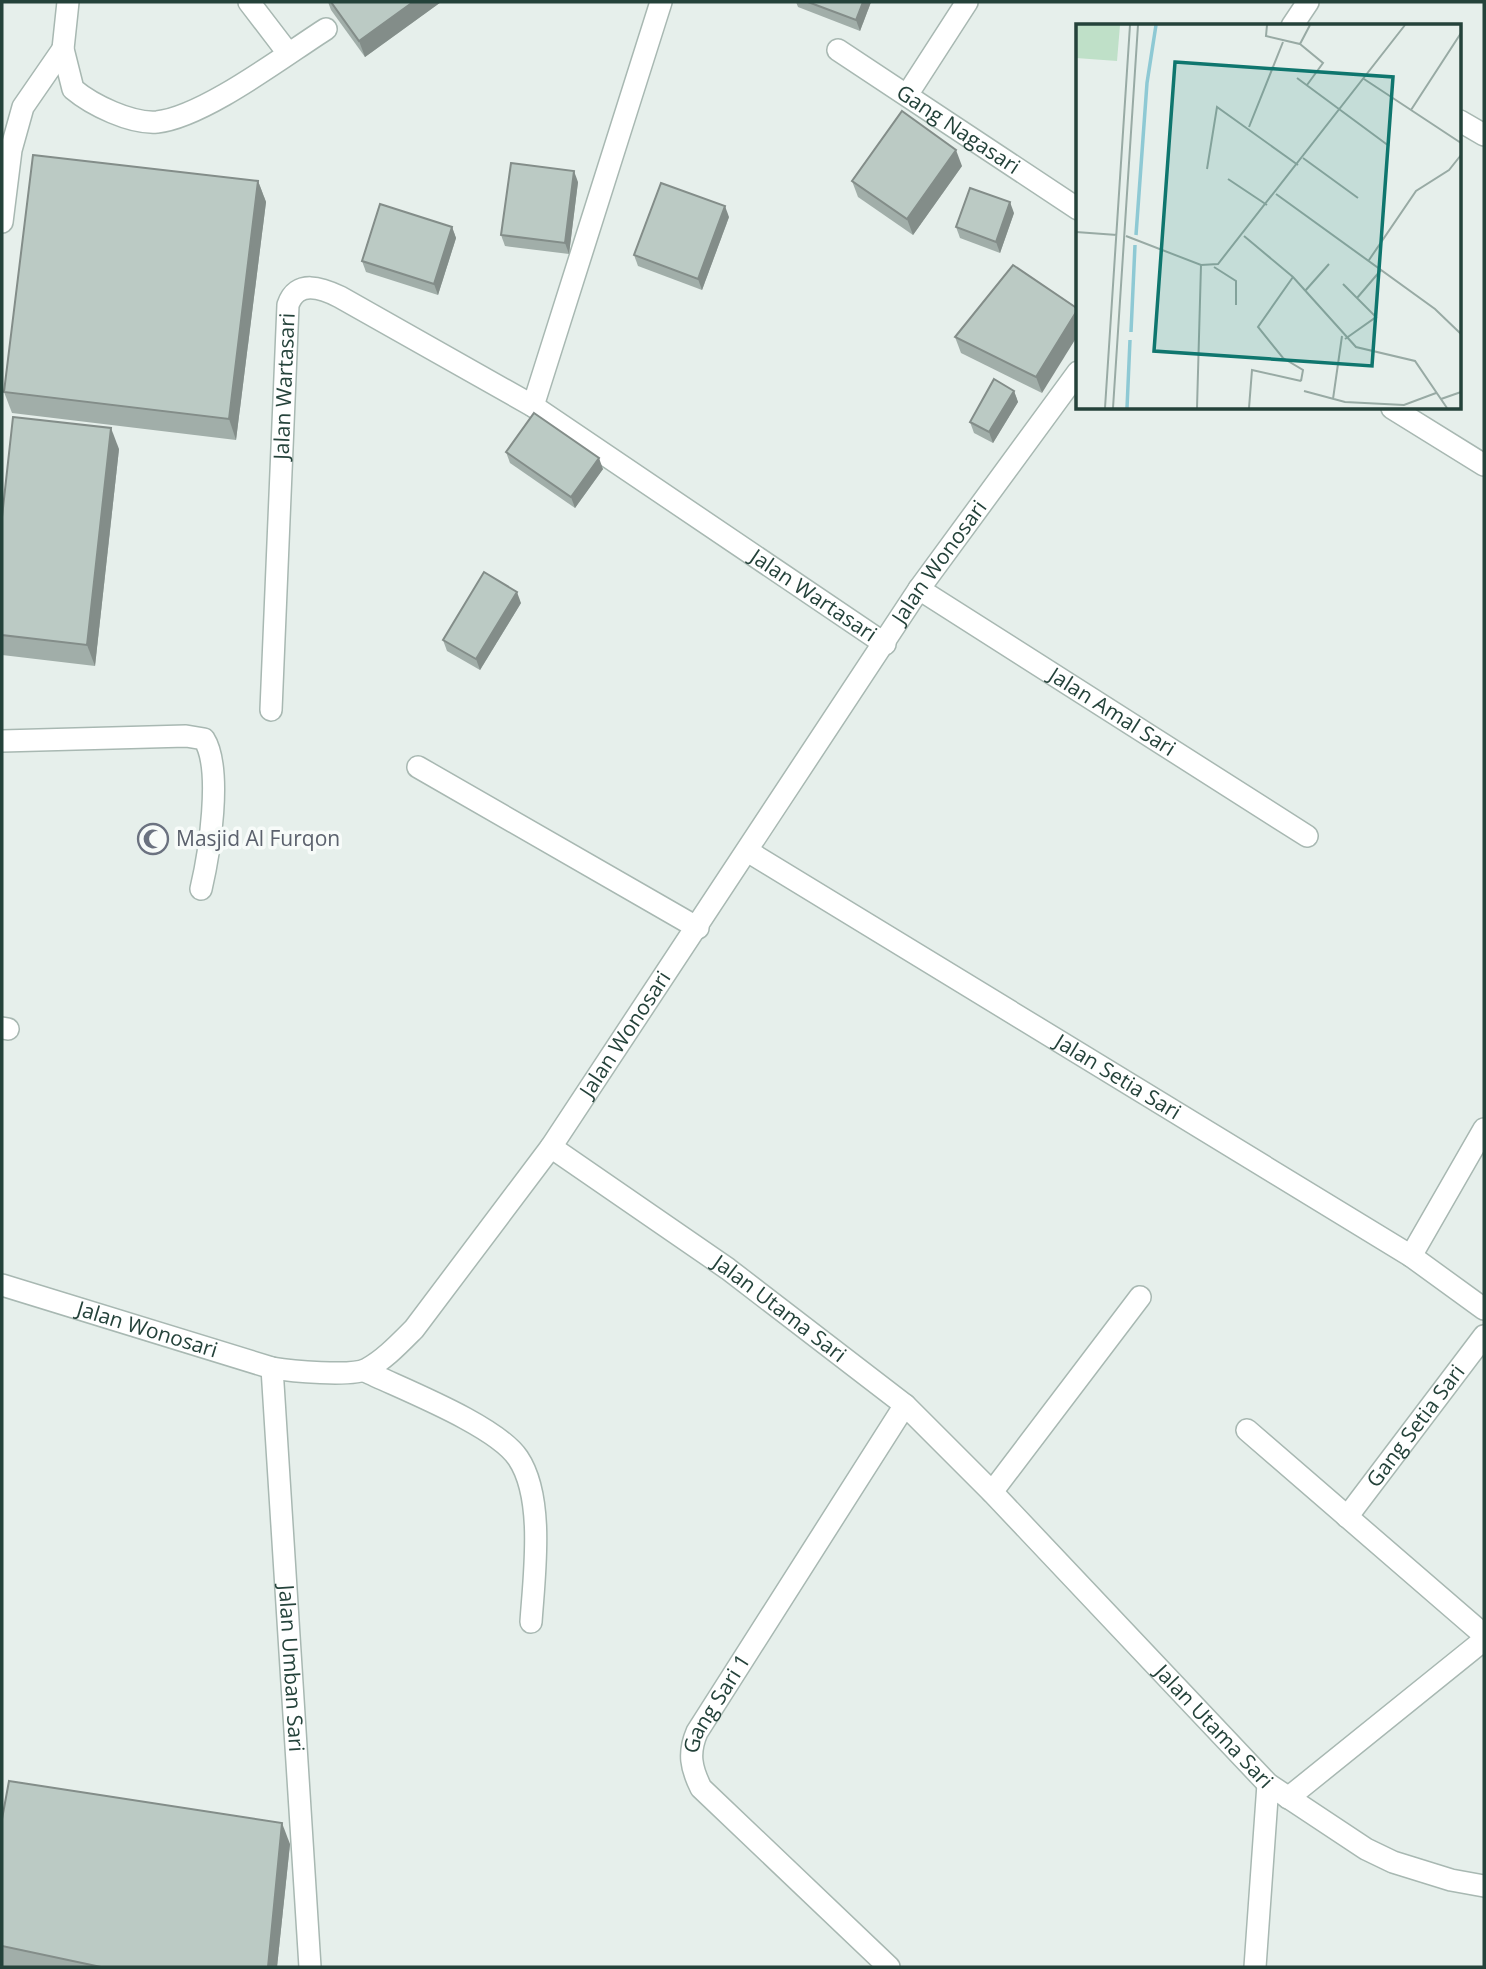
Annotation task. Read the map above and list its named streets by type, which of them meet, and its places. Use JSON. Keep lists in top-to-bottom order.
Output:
{
  "streets": {
    "street": [
      "Gang Nagasari",
      "Jalan Wartasari",
      "Jalan Wonosari",
      "Jalan Amal Sari",
      "Jalan Setia Sari",
      "Jalan Utama Sari",
      "Gang Setia Sari",
      "Jalan Umban Sari",
      "Gang Sari 1"
    ]
  },
  "crossings": [
    ["Jalan Wartasari", "Jalan Wonosari"],
    ["Jalan Wonosari", "Jalan Amal Sari"],
    ["Jalan Wonosari", "Jalan Setia Sari"],
    ["Jalan Wonosari", "Jalan Utama Sari"],
    ["Jalan Wonosari", "Jalan Umban Sari"],
    ["Jalan Utama Sari", "Gang Sari 1"]
  ],
  "places": {
    "mosque": ["Masjid Al Furqon"]
  }
}
